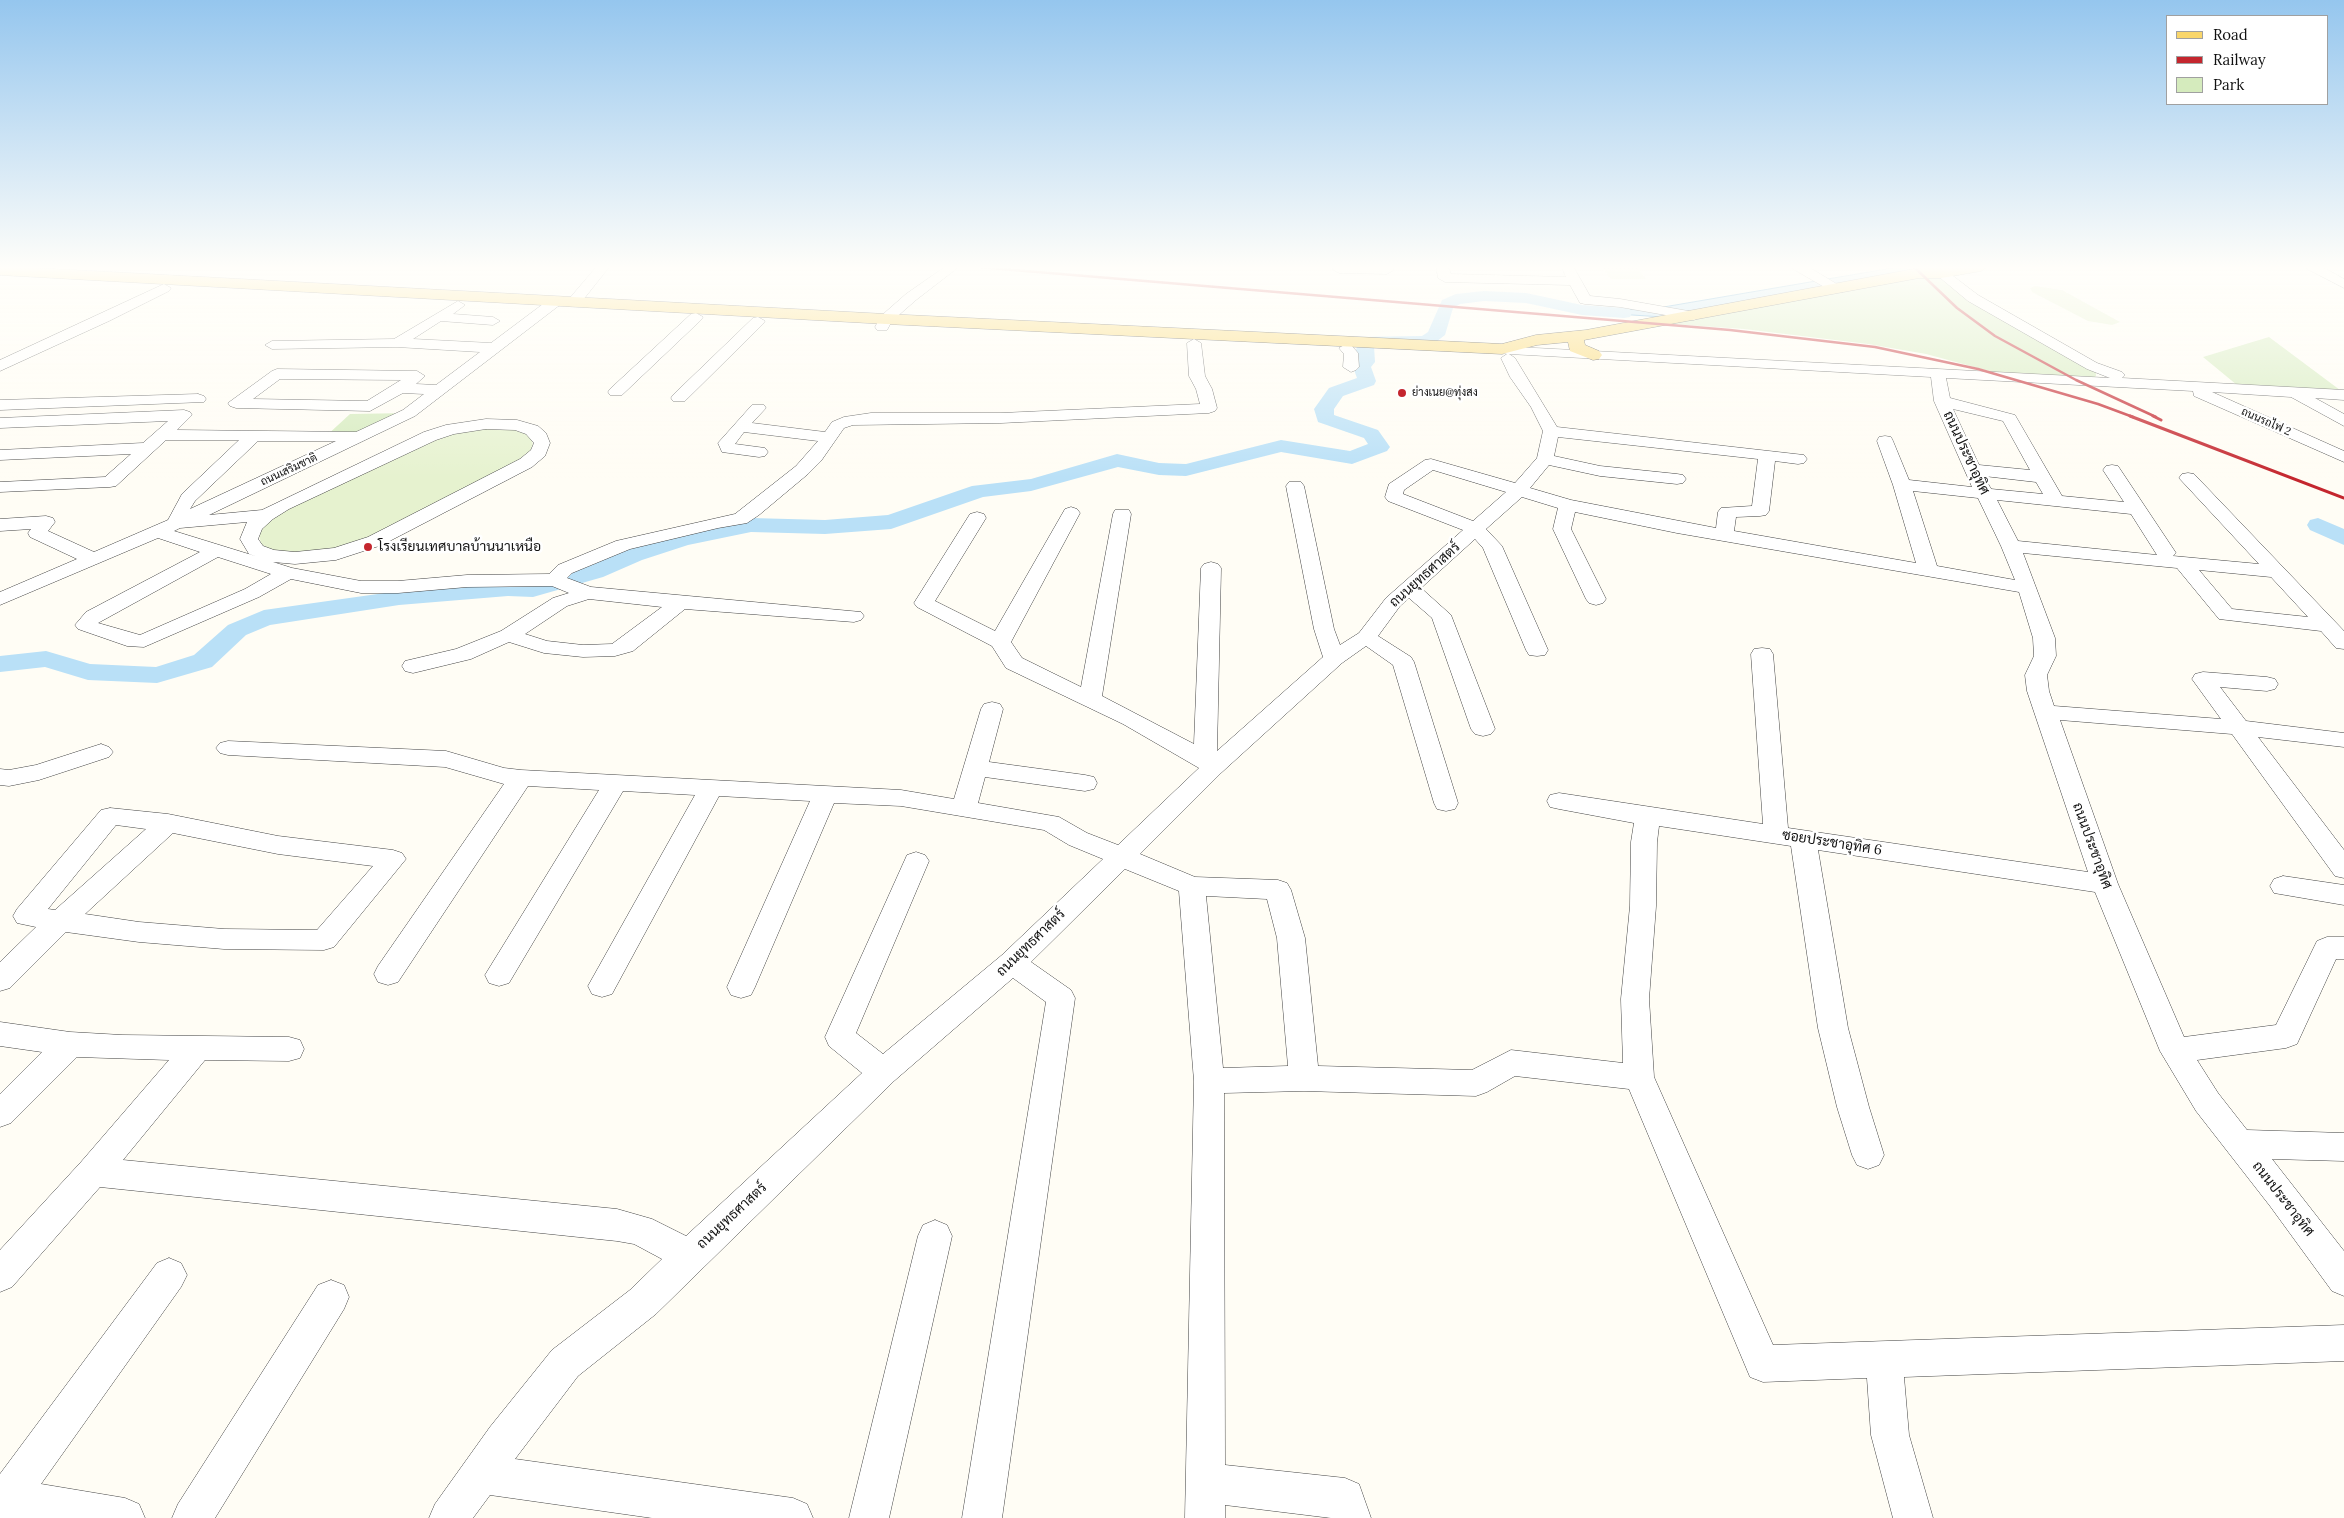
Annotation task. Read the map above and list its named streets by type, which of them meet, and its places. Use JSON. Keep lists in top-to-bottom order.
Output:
{
  "streets": {
    "street": [
      "ถนนรถไฟ 2",
      "ถนนประชาอุทิศ",
      "ถนนเสริมชาติ",
      "ถนนยุทธศาสตร์",
      "ซอยประชาอุทิศ 6"
    ]
  },
  "crossings": [
    ["ถนนประชาอุทิศ", "ซอยประชาอุทิศ 6"]
  ],
  "places": ["ย่างเนย@ทุ่งสง", "โรงเรียนเทศบาลบ้านนาเหนือ"],
  "legend": ["Road", "Railway", "Park"]
}
